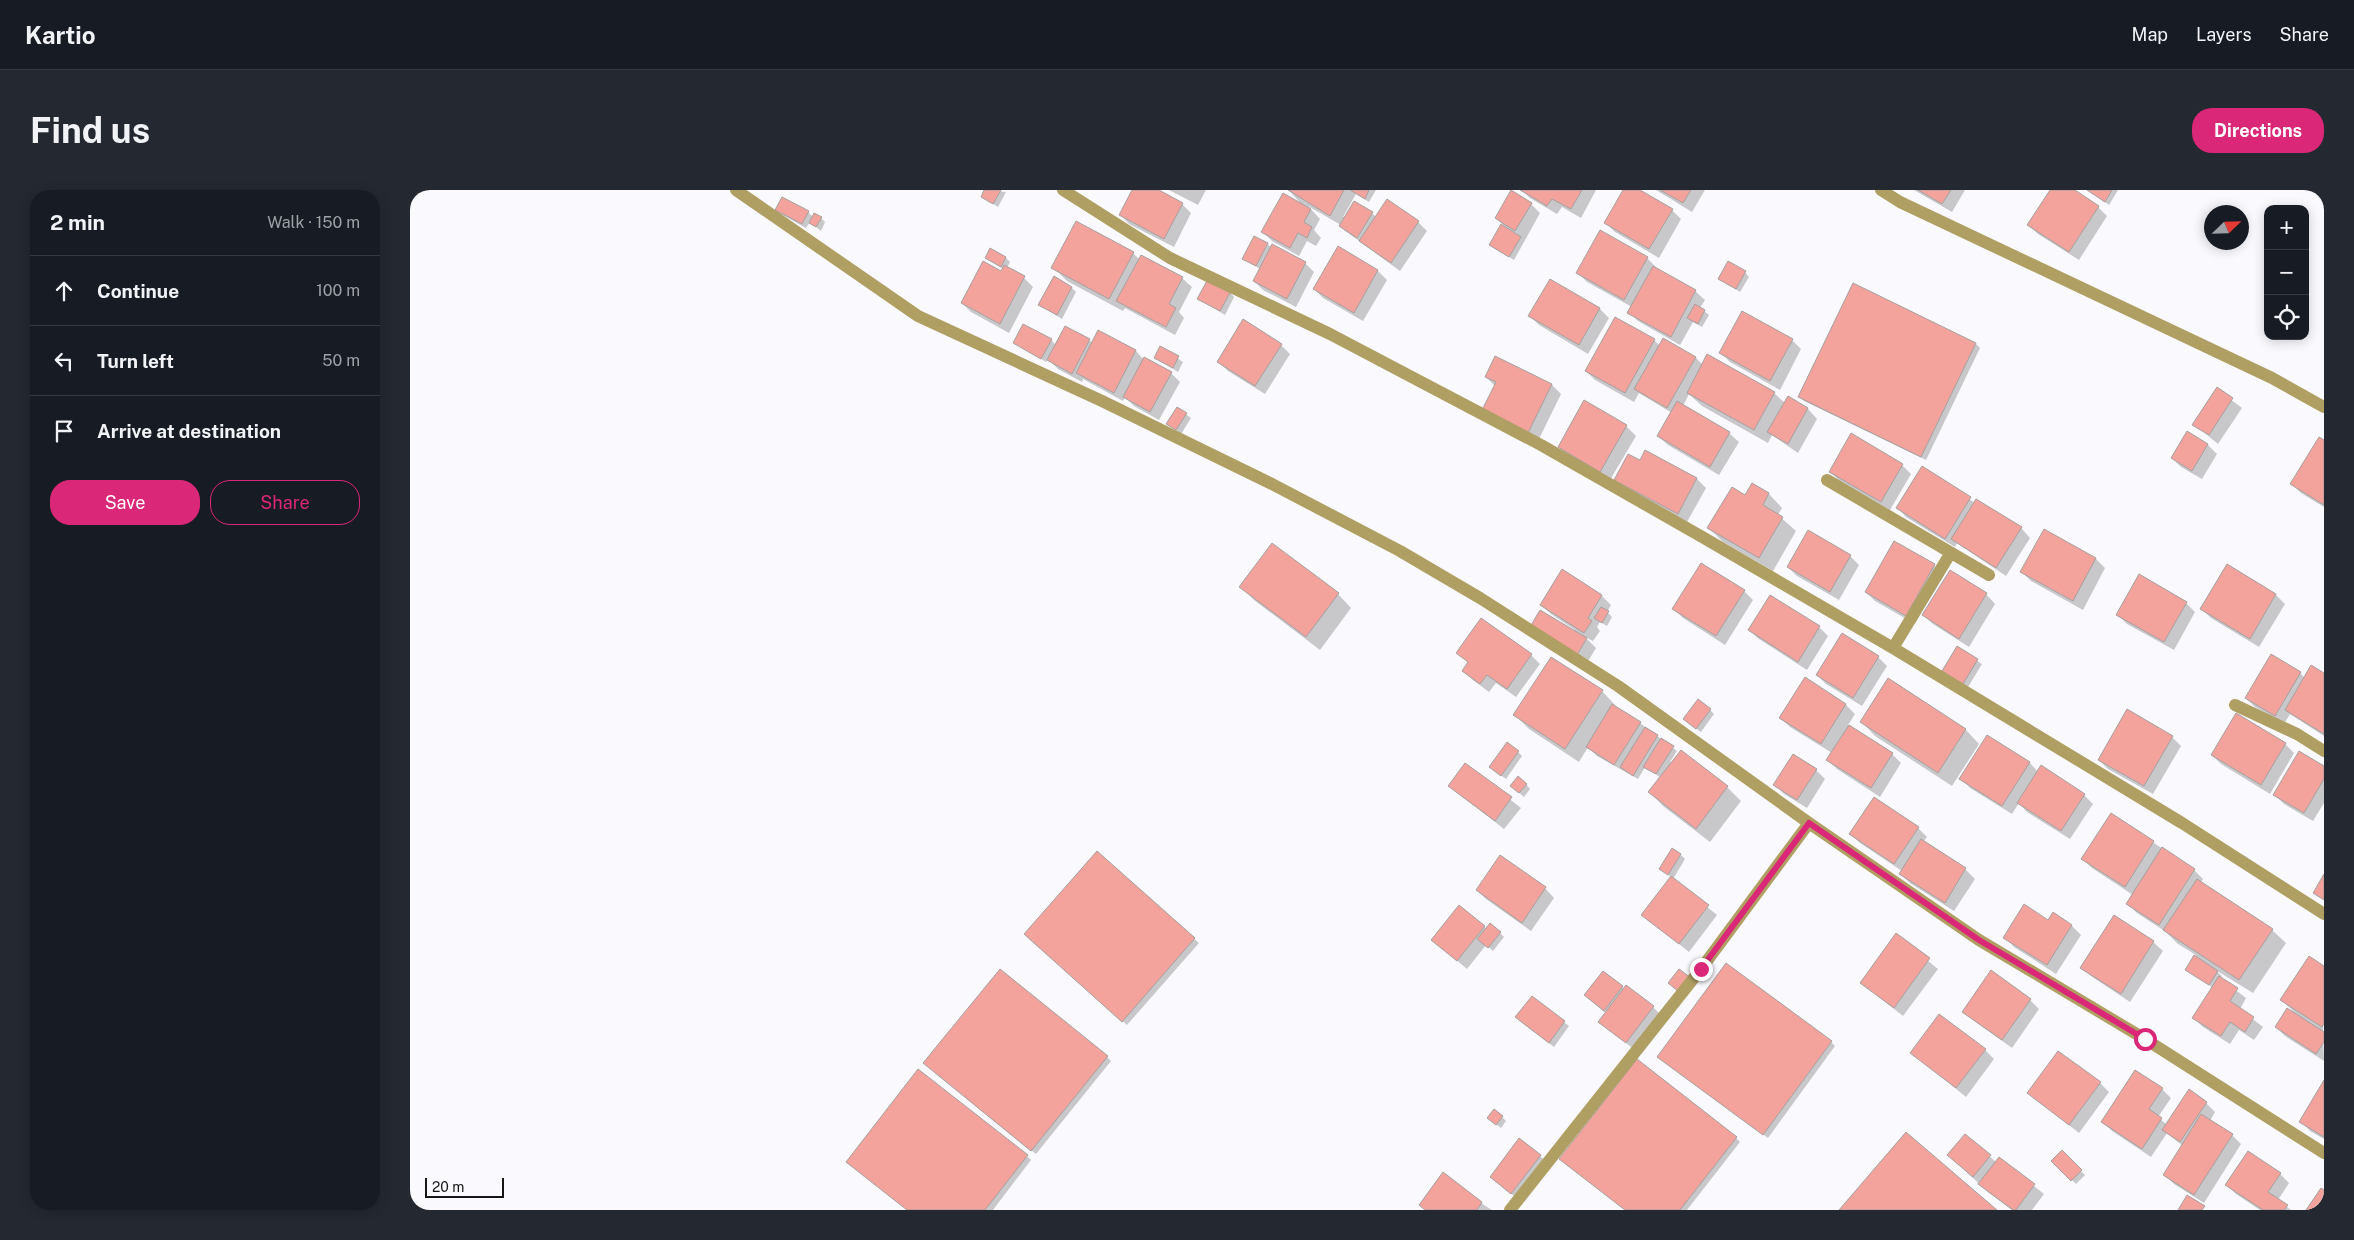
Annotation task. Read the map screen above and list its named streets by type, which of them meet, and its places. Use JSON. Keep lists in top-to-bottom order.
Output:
{
  "scale_bar": "20 m",
  "north": "top right",
  "page": {
    "header": "Kartio",
    "nav": ["Map", "Layers", "Share"],
    "buttons": [
      "Directions",
      ["Save", "Share"]
    ],
    "title": "Find us",
    "heading": ["2 min", "Walk · 150 m"],
    "map_buttons": ["+", "−"],
    "list": [
      ["Continue", "100 m"],
      ["Turn left", "50 m"],
      "Arrive at destination"
    ],
    "scale": "20 m"
  }
}
